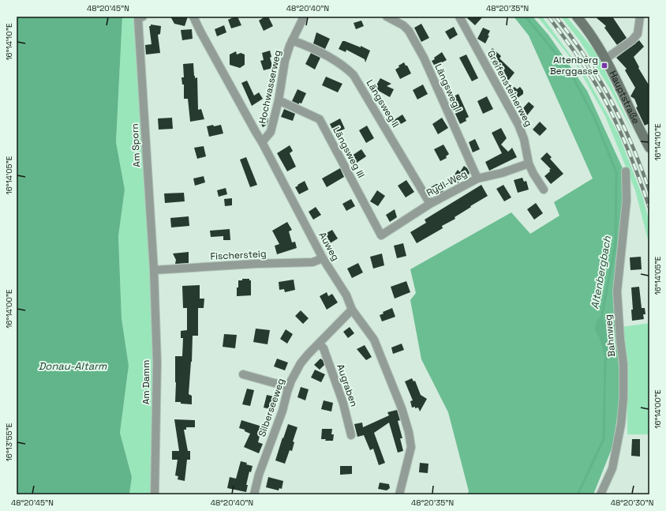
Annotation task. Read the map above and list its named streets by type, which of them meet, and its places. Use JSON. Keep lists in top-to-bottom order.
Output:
{
  "streets": {
    "main road": ["Hauptstraße"],
    "street": [
      "Hochwasserweg",
      "Längsweg I",
      "Greifensteinerweg",
      "Längsweg II",
      "Am Sporn",
      "Längsweg III",
      "Rydl-Weg",
      "Auweg",
      "Fischersteig",
      "Bahnweg",
      "Am Damm",
      "Augraben",
      "Silberseeweg"
    ]
  },
  "crossings": [
    ["Hochwasserweg", "Längsweg II"],
    ["Hochwasserweg", "Längsweg III"],
    ["Hochwasserweg", "Auweg"],
    ["Längsweg I", "Rydl-Weg"],
    ["Greifensteinerweg", "Rydl-Weg"],
    ["Längsweg II", "Rydl-Weg"],
    ["Am Sporn", "Fischersteig"],
    ["Am Sporn", "Am Damm"],
    ["Längsweg III", "Rydl-Weg"],
    ["Auweg", "Fischersteig"],
    ["Auweg", "Silberseeweg"],
    ["Fischersteig", "Am Damm"],
    ["Augraben", "Silberseeweg"]
  ],
  "water": ["Altenbergbach", "Donau-Altarm"],
  "places": {
    "transit": ["Altenberg Berggasse"]
  },
  "coordinates": [
    "48°20'45\"N",
    "48°20'40\"N",
    "48°20'35\"N",
    "16°14'10\"E",
    "16°14'05\"E",
    "16°14'00\"E",
    "16°13'55\"E",
    "48°20'30\"N"
  ]
}
